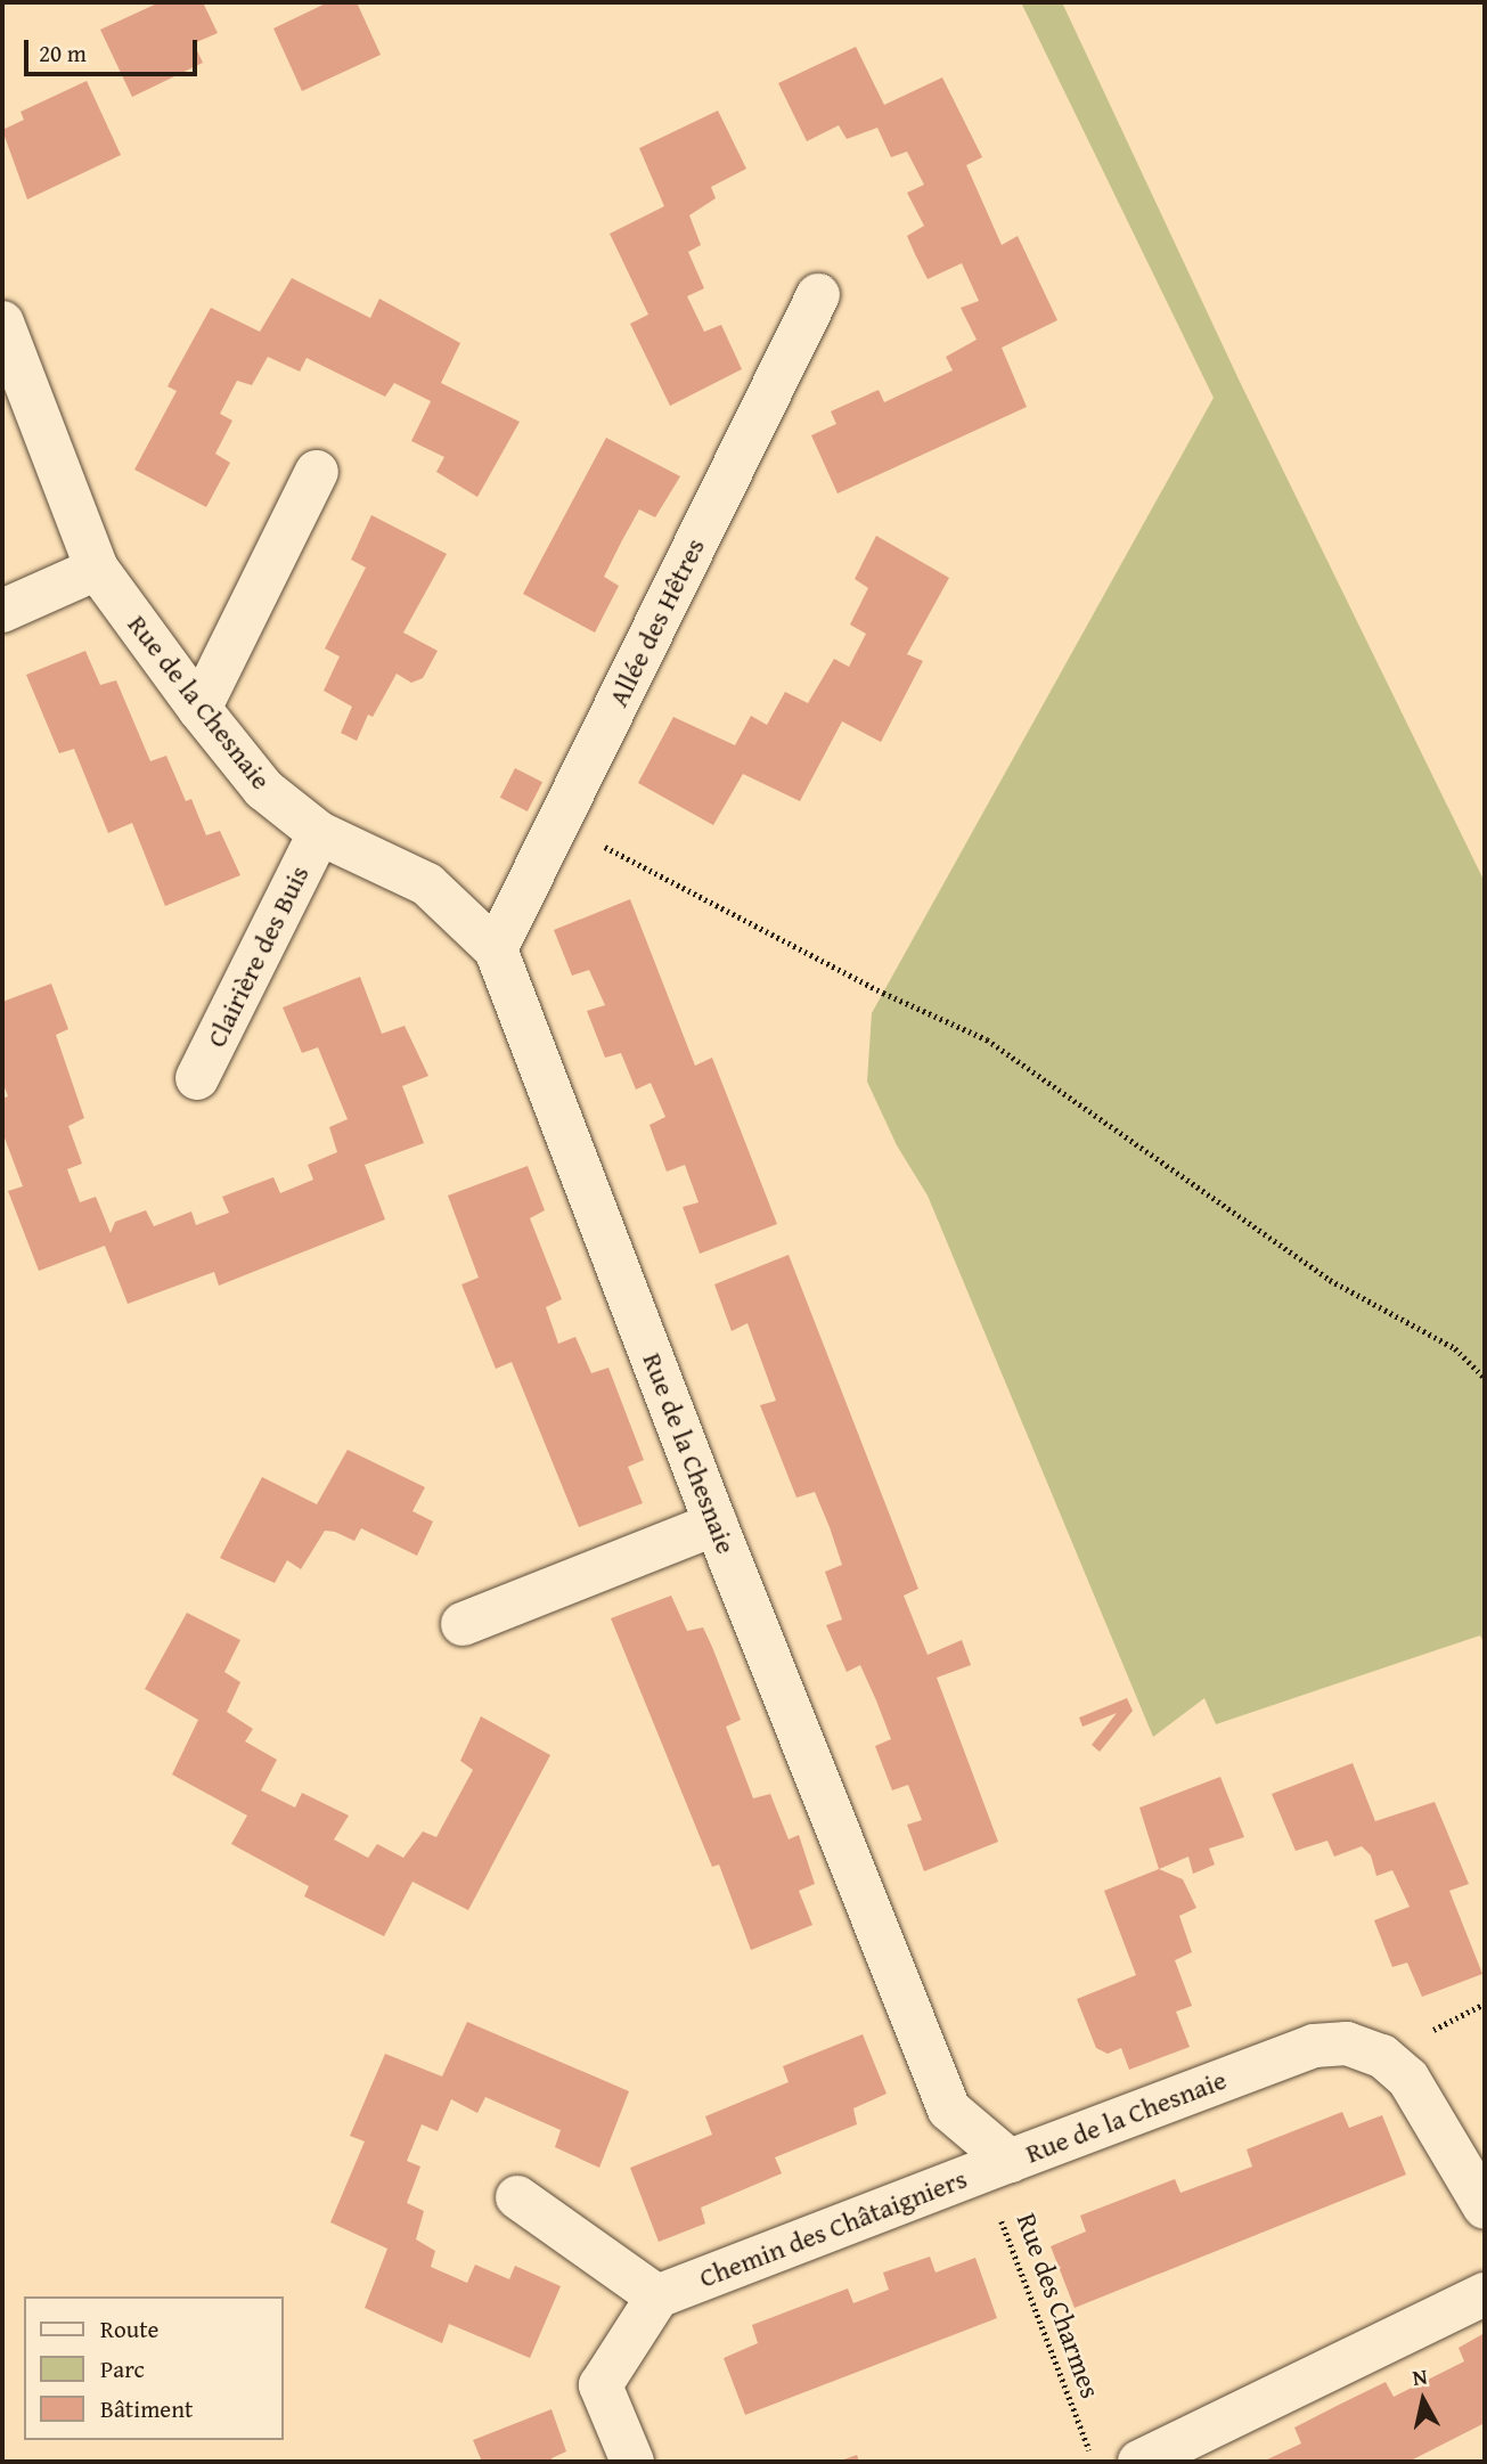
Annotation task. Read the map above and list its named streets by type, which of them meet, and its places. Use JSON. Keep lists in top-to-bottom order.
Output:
{
  "streets": {
    "street": [
      "Allée des Hêtres",
      "Rue de la Chesnaie",
      "Clairière des Buis",
      "Chemin des Châtaigniers"
    ],
    "path": ["Rue des Charmes"]
  },
  "crossings": [
    ["Allée des Hêtres", "Rue de la Chesnaie"],
    ["Rue de la Chesnaie", "Clairière des Buis"],
    ["Rue de la Chesnaie", "Chemin des Châtaigniers"],
    ["Rue de la Chesnaie", "Rue des Charmes"],
    ["Chemin des Châtaigniers", "Rue des Charmes"]
  ],
  "legend": ["Route", "Parc", "Bâtiment"],
  "scale_bar": "20 m",
  "north": "top"
}
